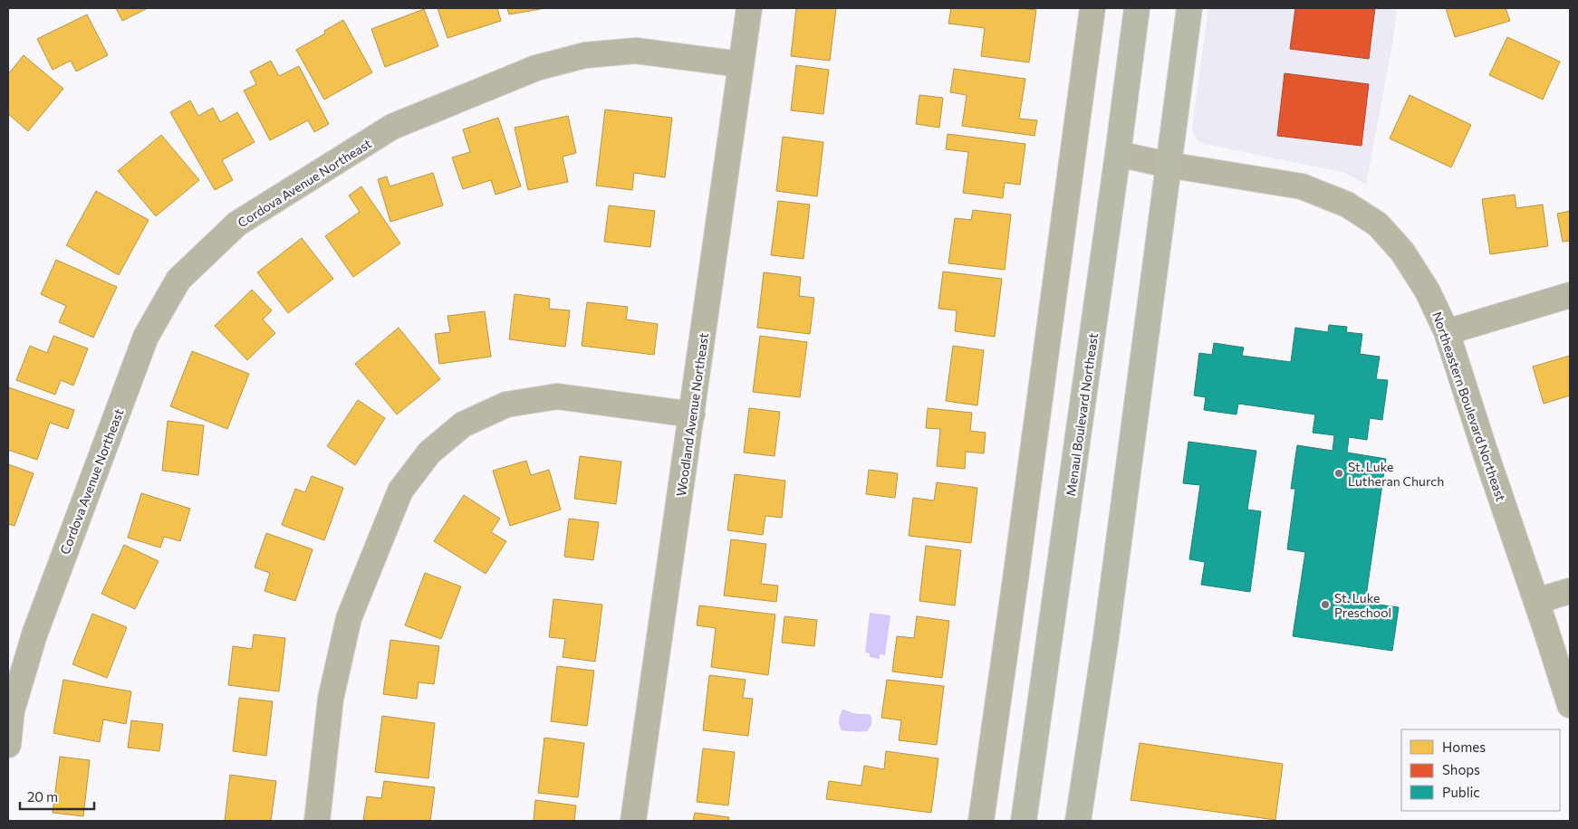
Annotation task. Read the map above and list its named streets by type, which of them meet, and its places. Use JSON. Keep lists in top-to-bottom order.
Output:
{
  "streets": {
    "main road": ["Menaul Boulevard Northeast"],
    "street": ["Cordova Avenue Northeast", "Northeastern Boulevard Northeast", "Woodland Avenue Northeast"]
  },
  "crossings": [
    ["Cordova Avenue Northeast", "Woodland Avenue Northeast"],
    ["Northeastern Boulevard Northeast", "Menaul Boulevard Northeast"]
  ],
  "places": ["St. Luke Lutheran Church", "St. Luke Preschool"],
  "legend": ["Homes", "Shops", "Public"],
  "scale_bar": "20 m"
}
